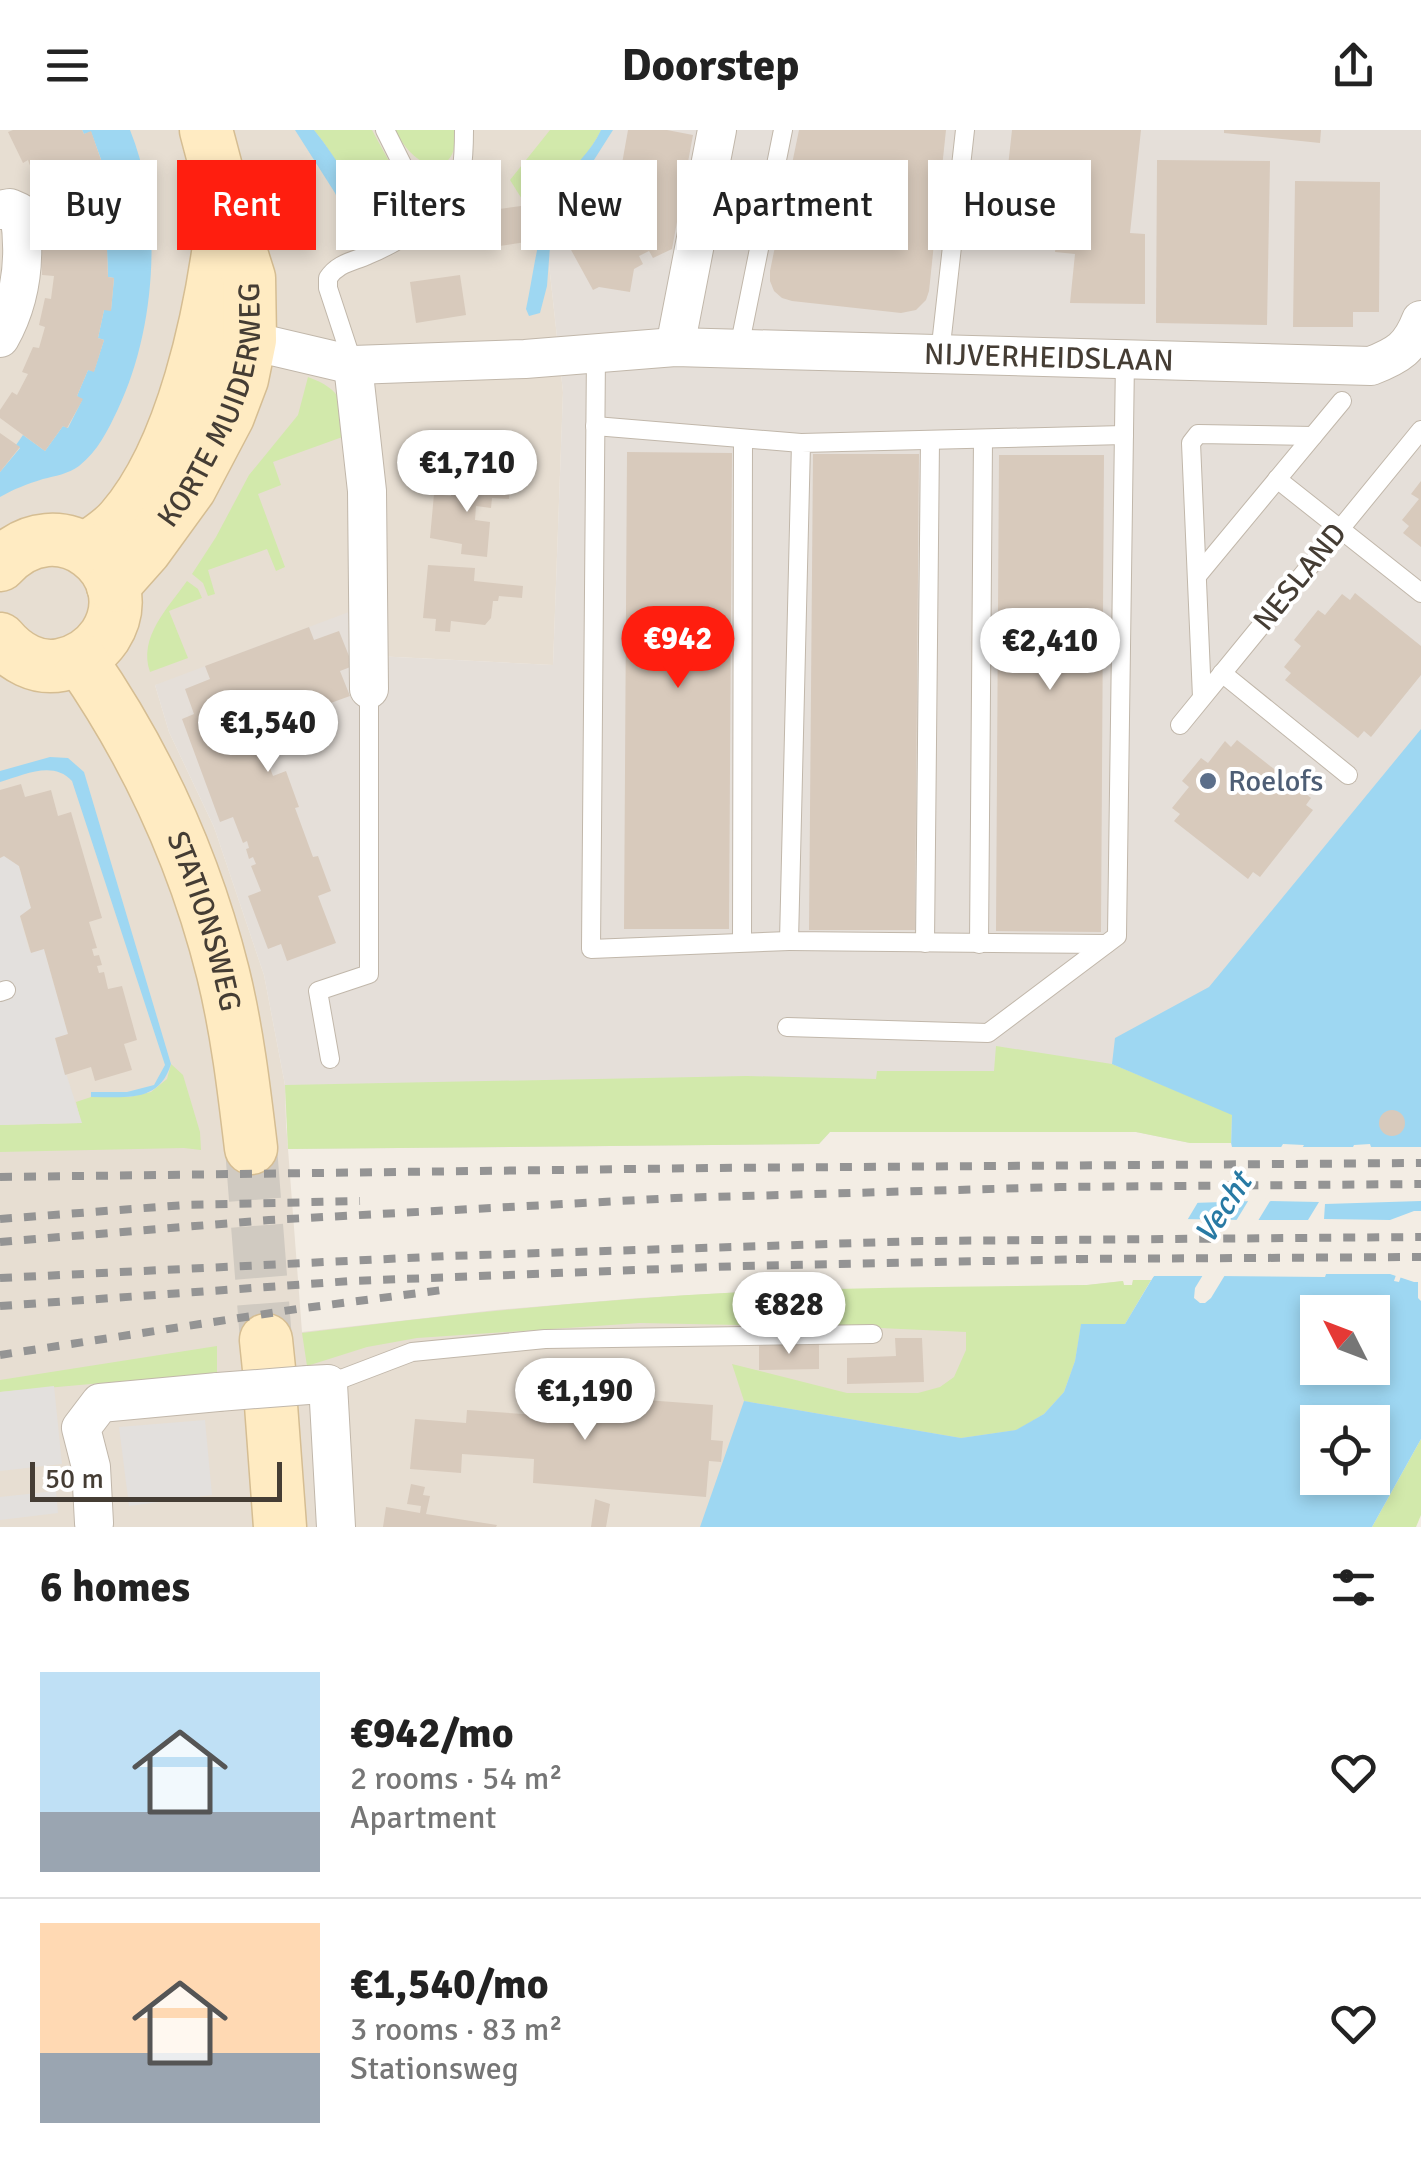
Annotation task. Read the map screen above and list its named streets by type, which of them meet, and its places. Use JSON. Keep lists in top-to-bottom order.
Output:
{
  "streets": {
    "main road": ["KORTE MUIDERWEG", "STATIONSWEG"],
    "street": ["NIJVERHEIDSLAAN"],
    "lane": ["NESLAND"]
  },
  "crossings": [
    ["NIJVERHEIDSLAAN", "KORTE MUIDERWEG"]
  ],
  "water": ["Vecht"],
  "places": ["Roelofs"],
  "scale_bar": "50 m",
  "north": "top left",
  "page": {
    "header": "Doorstep",
    "chip": [
      "Buy",
      "Rent",
      "Filters",
      "New",
      "Apartment",
      "House"
    ],
    "price": [
      "€1,710",
      "€942",
      "€2,410",
      "€1,540",
      "€828",
      "€1,190"
    ],
    "scale": "50 m",
    "heading": "6 homes",
    "list": [
      {
        "name": "€942/mo",
        "note": "2 rooms · 54 m² · Apartment"
      },
      {
        "name": "€1,540/mo",
        "note": "3 rooms · 83 m² · Stationsweg"
      }
    ]
  }
}
